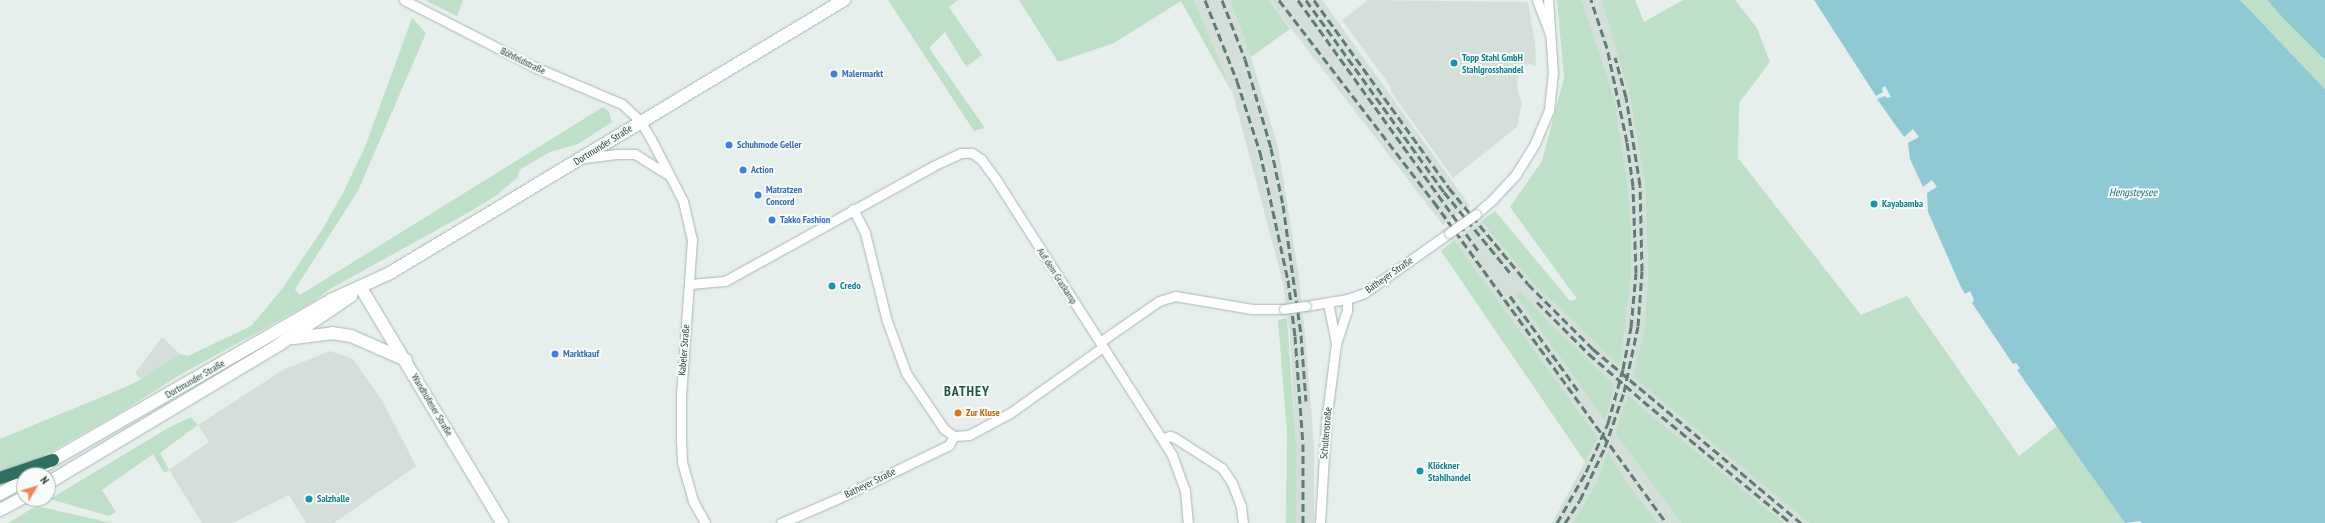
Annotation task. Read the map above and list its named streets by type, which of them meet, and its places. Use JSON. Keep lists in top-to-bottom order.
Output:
{
  "streets": {
    "main road": ["Dortmunder Straße", "Wandhofener Straße"],
    "street": [
      "Böhfeldstraße",
      "Batheyer Straße",
      "Auf dem Graskamp",
      "Kabeler Straße",
      "Schultenstraße"
    ]
  },
  "crossings": [
    ["Böhfeldstraße", "Dortmunder Straße"],
    ["Böhfeldstraße", "Kabeler Straße"],
    ["Dortmunder Straße", "Kabeler Straße"],
    ["Dortmunder Straße", "Wandhofener Straße"],
    ["Batheyer Straße", "Auf dem Graskamp"],
    ["Batheyer Straße", "Schultenstraße"],
    ["Auf dem Graskamp", "Kabeler Straße"]
  ],
  "districts": ["BATHEY"],
  "water": ["Hengsteysee"],
  "places": [
    "Topp Stahl GmbH Stahlgrosshandel",
    "Malermarkt",
    "Schuhmode Geller",
    "Action",
    "Matratzen Concord",
    "Kayabamba",
    "Takko Fashion",
    "Credo",
    "Marktkauf",
    "Zur Kluse",
    "Klöckner Stahlhandel",
    "Salzhalle"
  ],
  "north": "top right"
}
